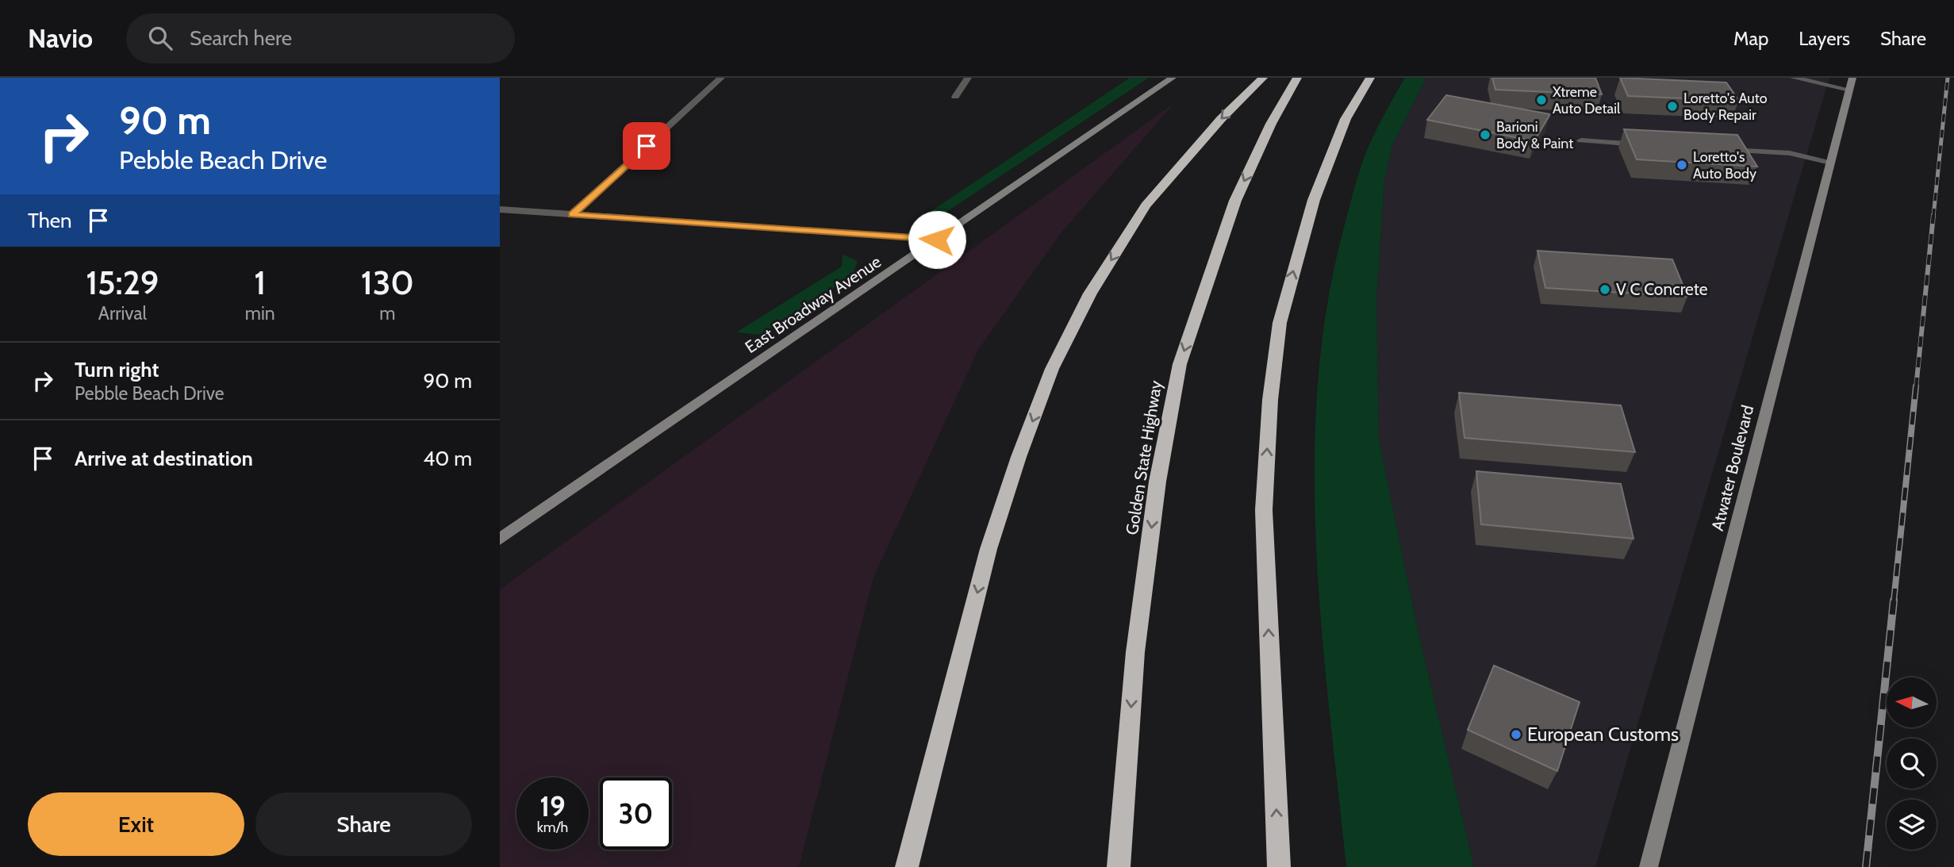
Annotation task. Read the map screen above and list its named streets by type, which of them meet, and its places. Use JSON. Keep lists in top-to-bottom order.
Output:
{
  "streets": {
    "highway": ["Golden State Highway"],
    "main road": ["East Broadway Avenue", "Atwater Boulevard"]
  },
  "places": [
    "Xtreme Auto Detail",
    "Loretto's Auto Body Repair",
    "Barioni Body & Paint",
    "Loretto's Auto Body",
    "V C Concrete",
    "European Customs"
  ],
  "north": "left",
  "page": {
    "header": "Navio",
    "search": "Search here",
    "nav": ["Map", "Layers", "Share"],
    "turn": ["90 m", "Pebble Beach Drive"],
    "then": "Then",
    "eta": [
      "15:29",
      "Arrival",
      "1",
      "min",
      "130",
      "m"
    ],
    "list": [
      {
        "name": "Turn right",
        "note": "Pebble Beach Drive",
        "value": "90 m"
      },
      {
        "name": "Arrive at destination",
        "value": "40 m"
      }
    ],
    "speed": "19 km/h",
    "limit": "30",
    "buttons": ["Exit", "Share"]
  }
}
